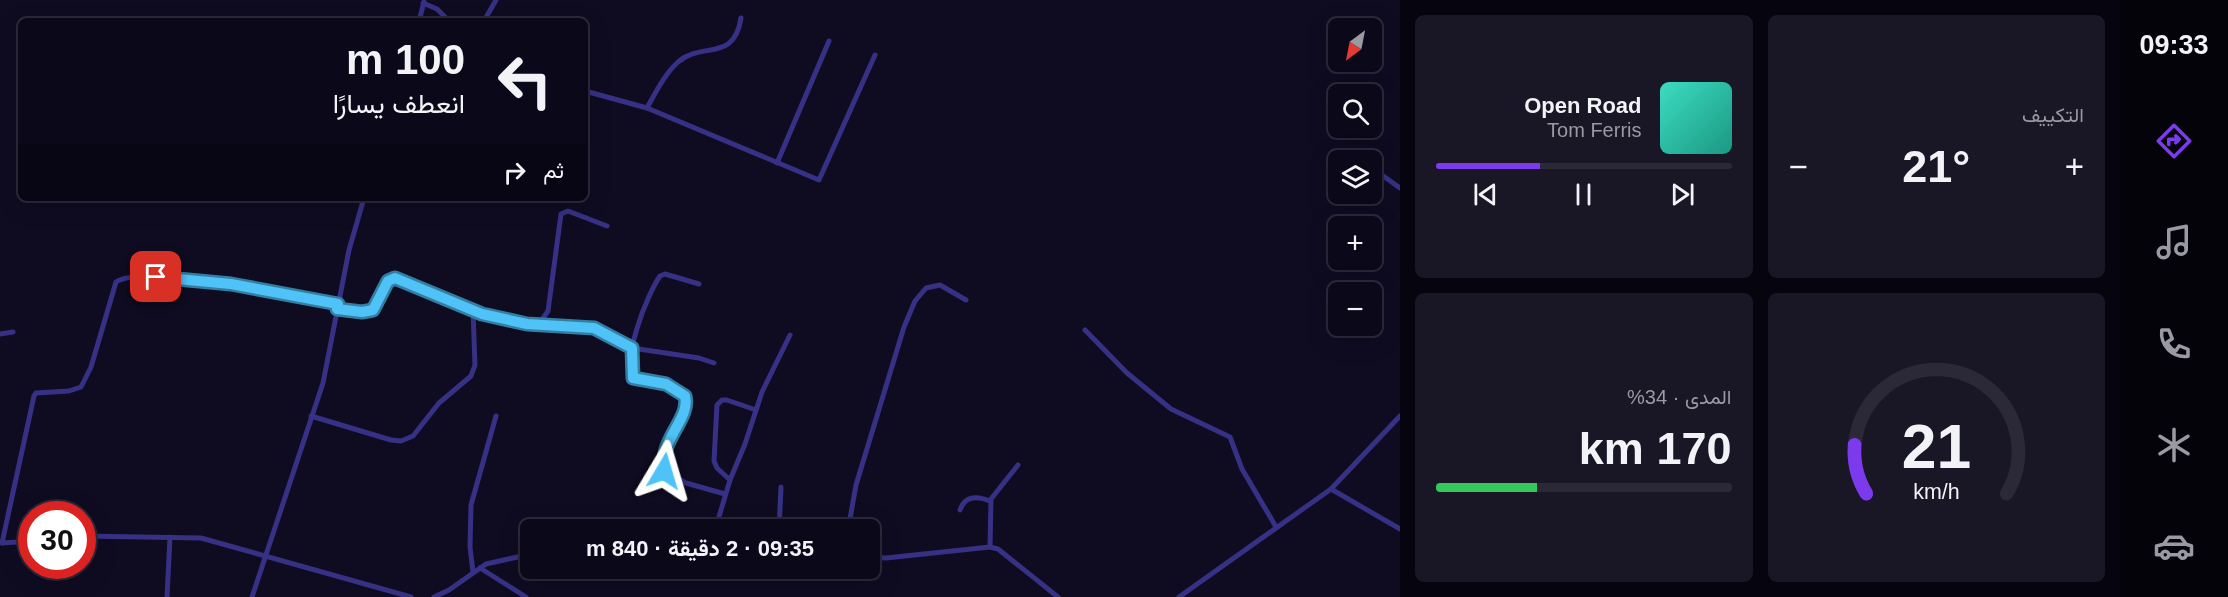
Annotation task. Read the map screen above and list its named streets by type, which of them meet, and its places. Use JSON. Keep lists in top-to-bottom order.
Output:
{
  "north": "bottom left",
  "page": {
    "tabs": "09:33",
    "tile": [
      "التكييف",
      ["المدى · 34%", "170 km"]
    ],
    "map_buttons": ["+", "−"],
    "turn": ["100 m", "انعطف يسارًا"],
    "song": ["Open Road", "Tom Ferris"],
    "heat": ["−", "21°", "+"],
    "then": "ثم",
    "limit": "30",
    "trip": "09:35 · 2 دقيقة · 840 m",
    "gauge": ["21", "km/h"]
  }
}
